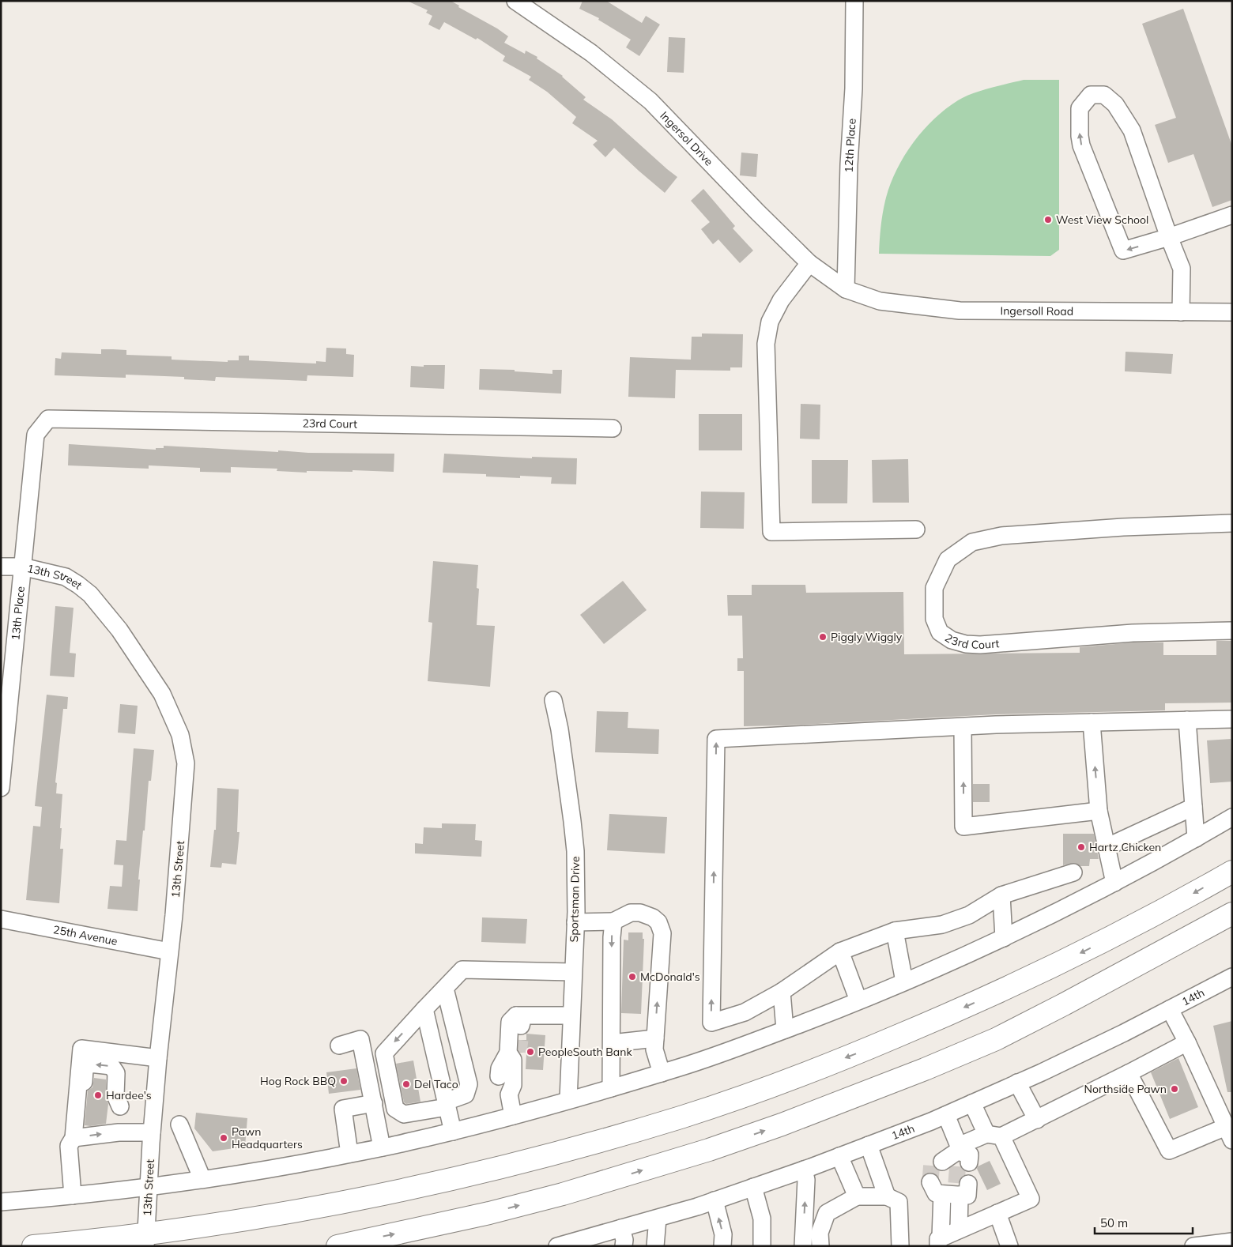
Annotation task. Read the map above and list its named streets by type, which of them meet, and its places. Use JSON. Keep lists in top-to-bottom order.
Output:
{
  "streets": {
    "street": [
      "Ingersol Drive",
      "12th Place",
      "Ingersoll Road",
      "23rd Court",
      "13th Street",
      "13th Place",
      "Sportsman Drive",
      "25th Avenue",
      "14th"
    ]
  },
  "crossings": [
    ["Ingersol Drive", "12th Place"],
    ["Ingersol Drive", "Ingersoll Road"],
    ["12th Place", "Ingersoll Road"],
    ["23rd Court", "13th Place"],
    ["13th Street", "13th Place"],
    ["13th Street", "25th Avenue"]
  ],
  "places": [
    "West View School",
    "Piggly Wiggly",
    "Hartz Chicken",
    "McDonald's",
    "PeopleSouth Bank",
    "Hog Rock BBQ",
    "Del Taco",
    "Northside Pawn",
    "Hardee's",
    "Pawn Headquarters"
  ],
  "scale_bar": "50 m"
}
